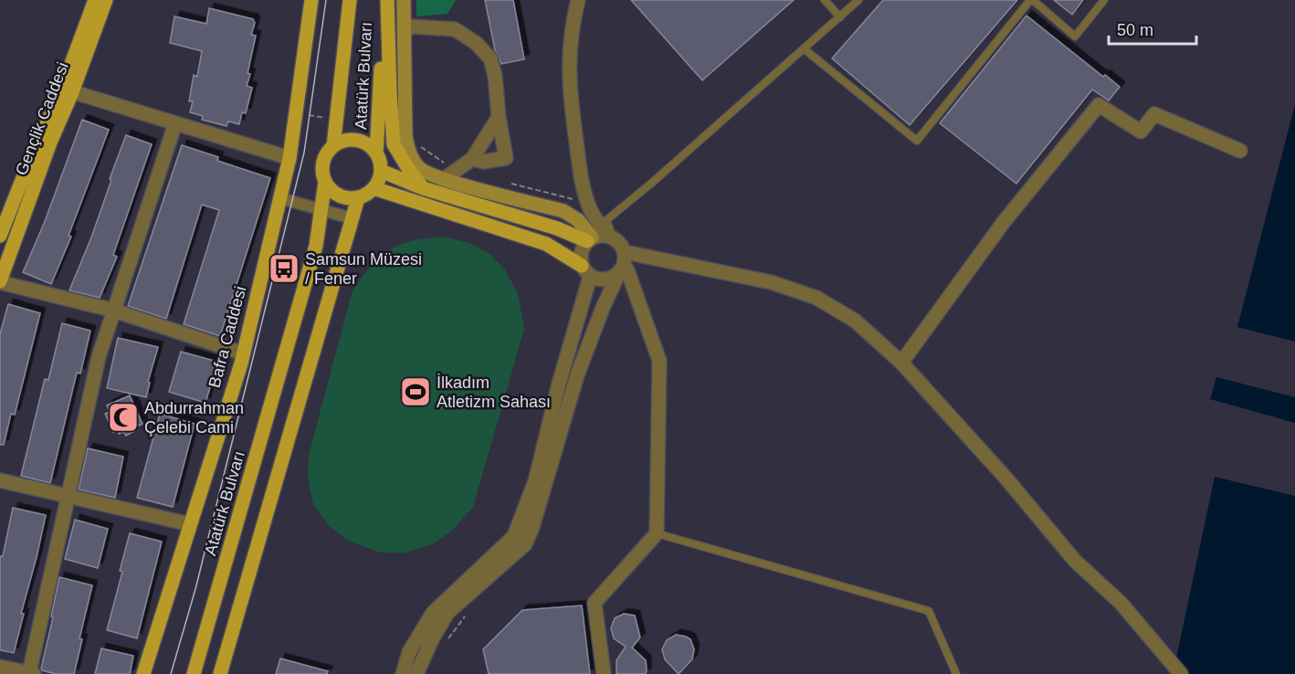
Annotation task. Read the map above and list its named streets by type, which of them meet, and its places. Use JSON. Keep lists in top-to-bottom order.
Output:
{
  "streets": {
    "main road": ["Atatürk Bulvarı", "Gençlik Caddesi", "Bafra Caddesi"]
  },
  "places": {
    "bus stop": ["Samsun Müzesi / Fener"],
    "sports": ["İlkadım Atletizm Sahası"],
    "mosque": ["Abdurrahman Çelebi Cami"]
  },
  "scale_bar": "50 m"
}
